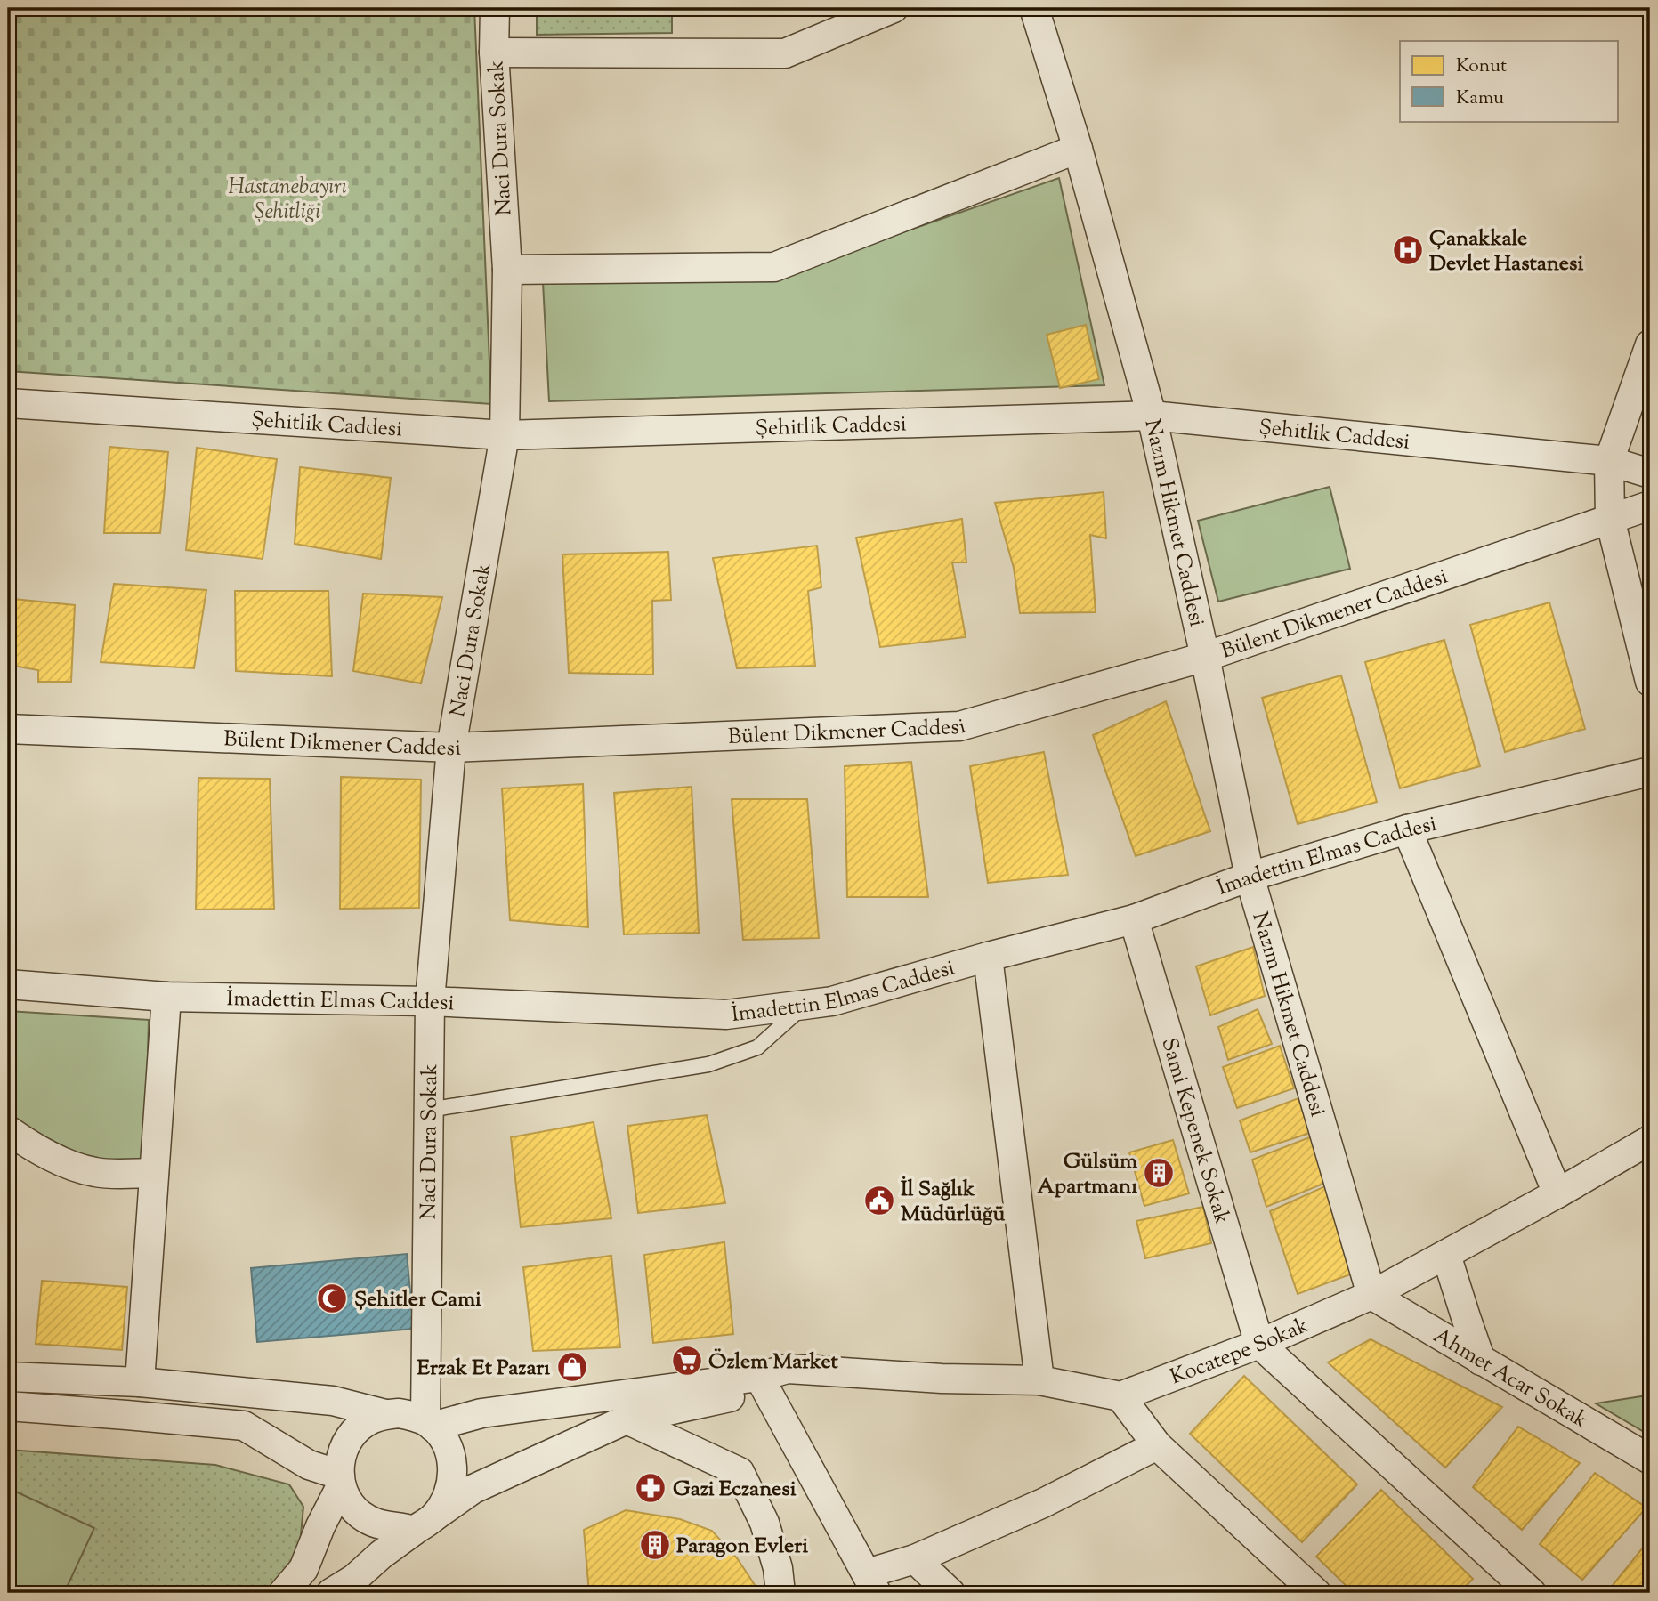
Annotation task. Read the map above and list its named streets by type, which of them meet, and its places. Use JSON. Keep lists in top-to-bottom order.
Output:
{
  "streets": {
    "street": [
      "Naci Dura Sokak",
      "Şehitlik Caddesi",
      "Nazım Hikmet Caddesi",
      "Bülent Dikmener Caddesi",
      "İmadettin Elmas Caddesi",
      "Sami Kepenek Sokak",
      "Kocatepe Sokak",
      "Ahmet Acar Sokak"
    ]
  },
  "crossings": [
    ["Naci Dura Sokak", "Şehitlik Caddesi"],
    ["Naci Dura Sokak", "Bülent Dikmener Caddesi"],
    ["Naci Dura Sokak", "İmadettin Elmas Caddesi"],
    ["Şehitlik Caddesi", "Nazım Hikmet Caddesi"],
    ["Nazım Hikmet Caddesi", "Bülent Dikmener Caddesi"],
    ["Nazım Hikmet Caddesi", "İmadettin Elmas Caddesi"],
    ["Nazım Hikmet Caddesi", "Kocatepe Sokak"],
    ["Nazım Hikmet Caddesi", "Ahmet Acar Sokak"],
    ["İmadettin Elmas Caddesi", "Sami Kepenek Sokak"],
    ["Sami Kepenek Sokak", "Kocatepe Sokak"],
    ["Kocatepe Sokak", "Ahmet Acar Sokak"]
  ],
  "parks": ["Hastanebayırı Şehitliği"],
  "places": {
    "hospital": ["Çanakkale Devlet Hastanesi"],
    "building": ["Gülsüm Apartmanı", "Paragon Evleri"],
    "public building": ["İl Sağlık Müdürlüğü"],
    "mosque": ["Şehitler Cami"],
    "supermarket": ["Özlem Market"],
    "shop": ["Erzak Et Pazarı"],
    "pharmacy": ["Gazi Eczanesi"]
  },
  "legend": ["Konut", "Kamu"]
}
